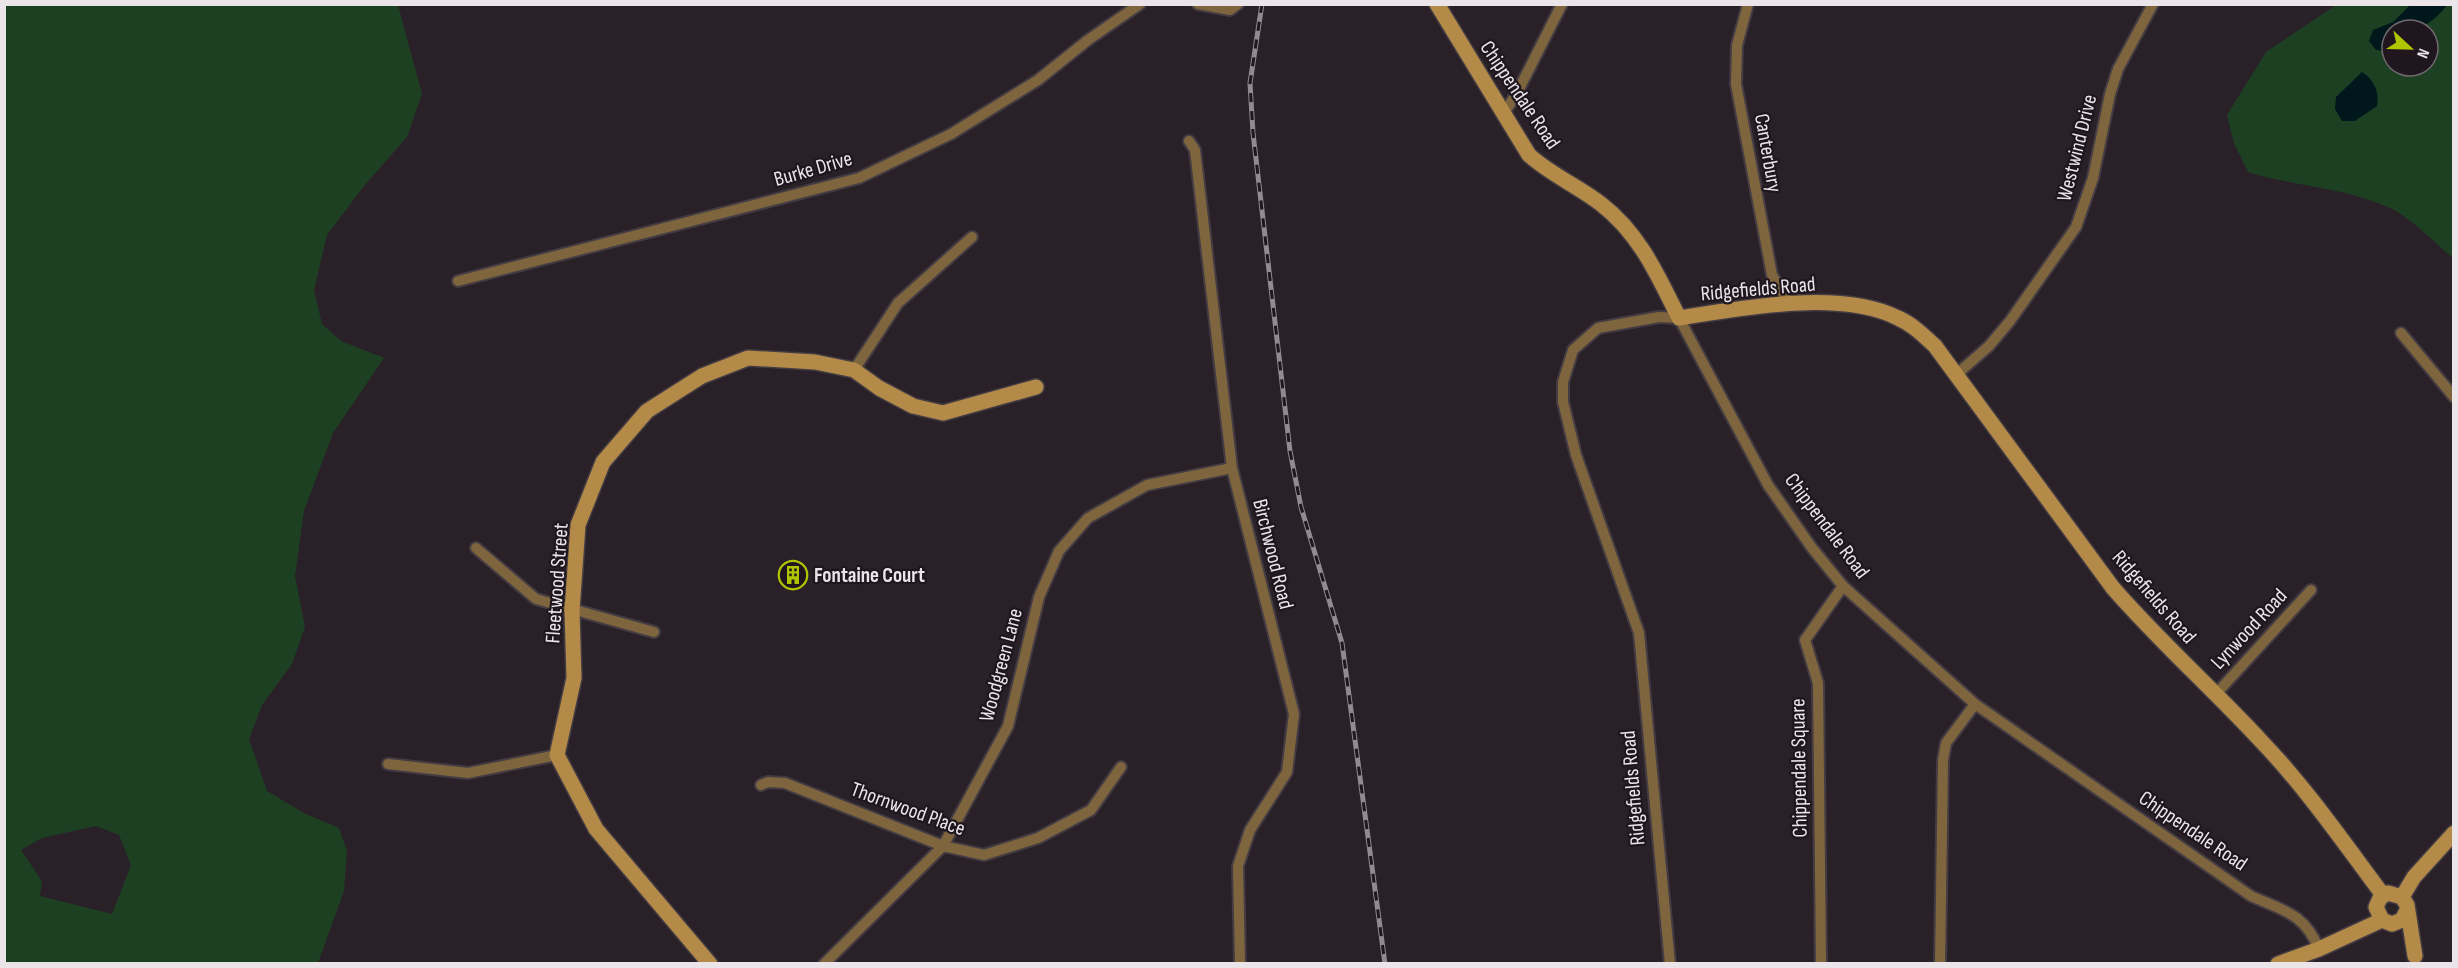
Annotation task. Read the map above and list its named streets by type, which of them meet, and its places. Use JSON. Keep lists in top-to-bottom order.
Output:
{
  "streets": {
    "street": [
      "Chippendale Road",
      "Westwind Drive",
      "Canterbury",
      "Burke Drive",
      "Ridgefields Road",
      "Birchwood Road",
      "Fleetwood Street",
      "Lynwood Road",
      "Woodgreen Lane",
      "Chippendale Square",
      "Thornwood Place"
    ]
  },
  "crossings": [
    ["Chippendale Road", "Ridgefields Road"],
    ["Chippendale Road", "Chippendale Square"],
    ["Westwind Drive", "Ridgefields Road"],
    ["Canterbury", "Ridgefields Road"],
    ["Ridgefields Road", "Lynwood Road"],
    ["Birchwood Road", "Woodgreen Lane"],
    ["Woodgreen Lane", "Thornwood Place"]
  ],
  "places": {
    "building": ["Fontaine Court"]
  },
  "north": "right"
}
